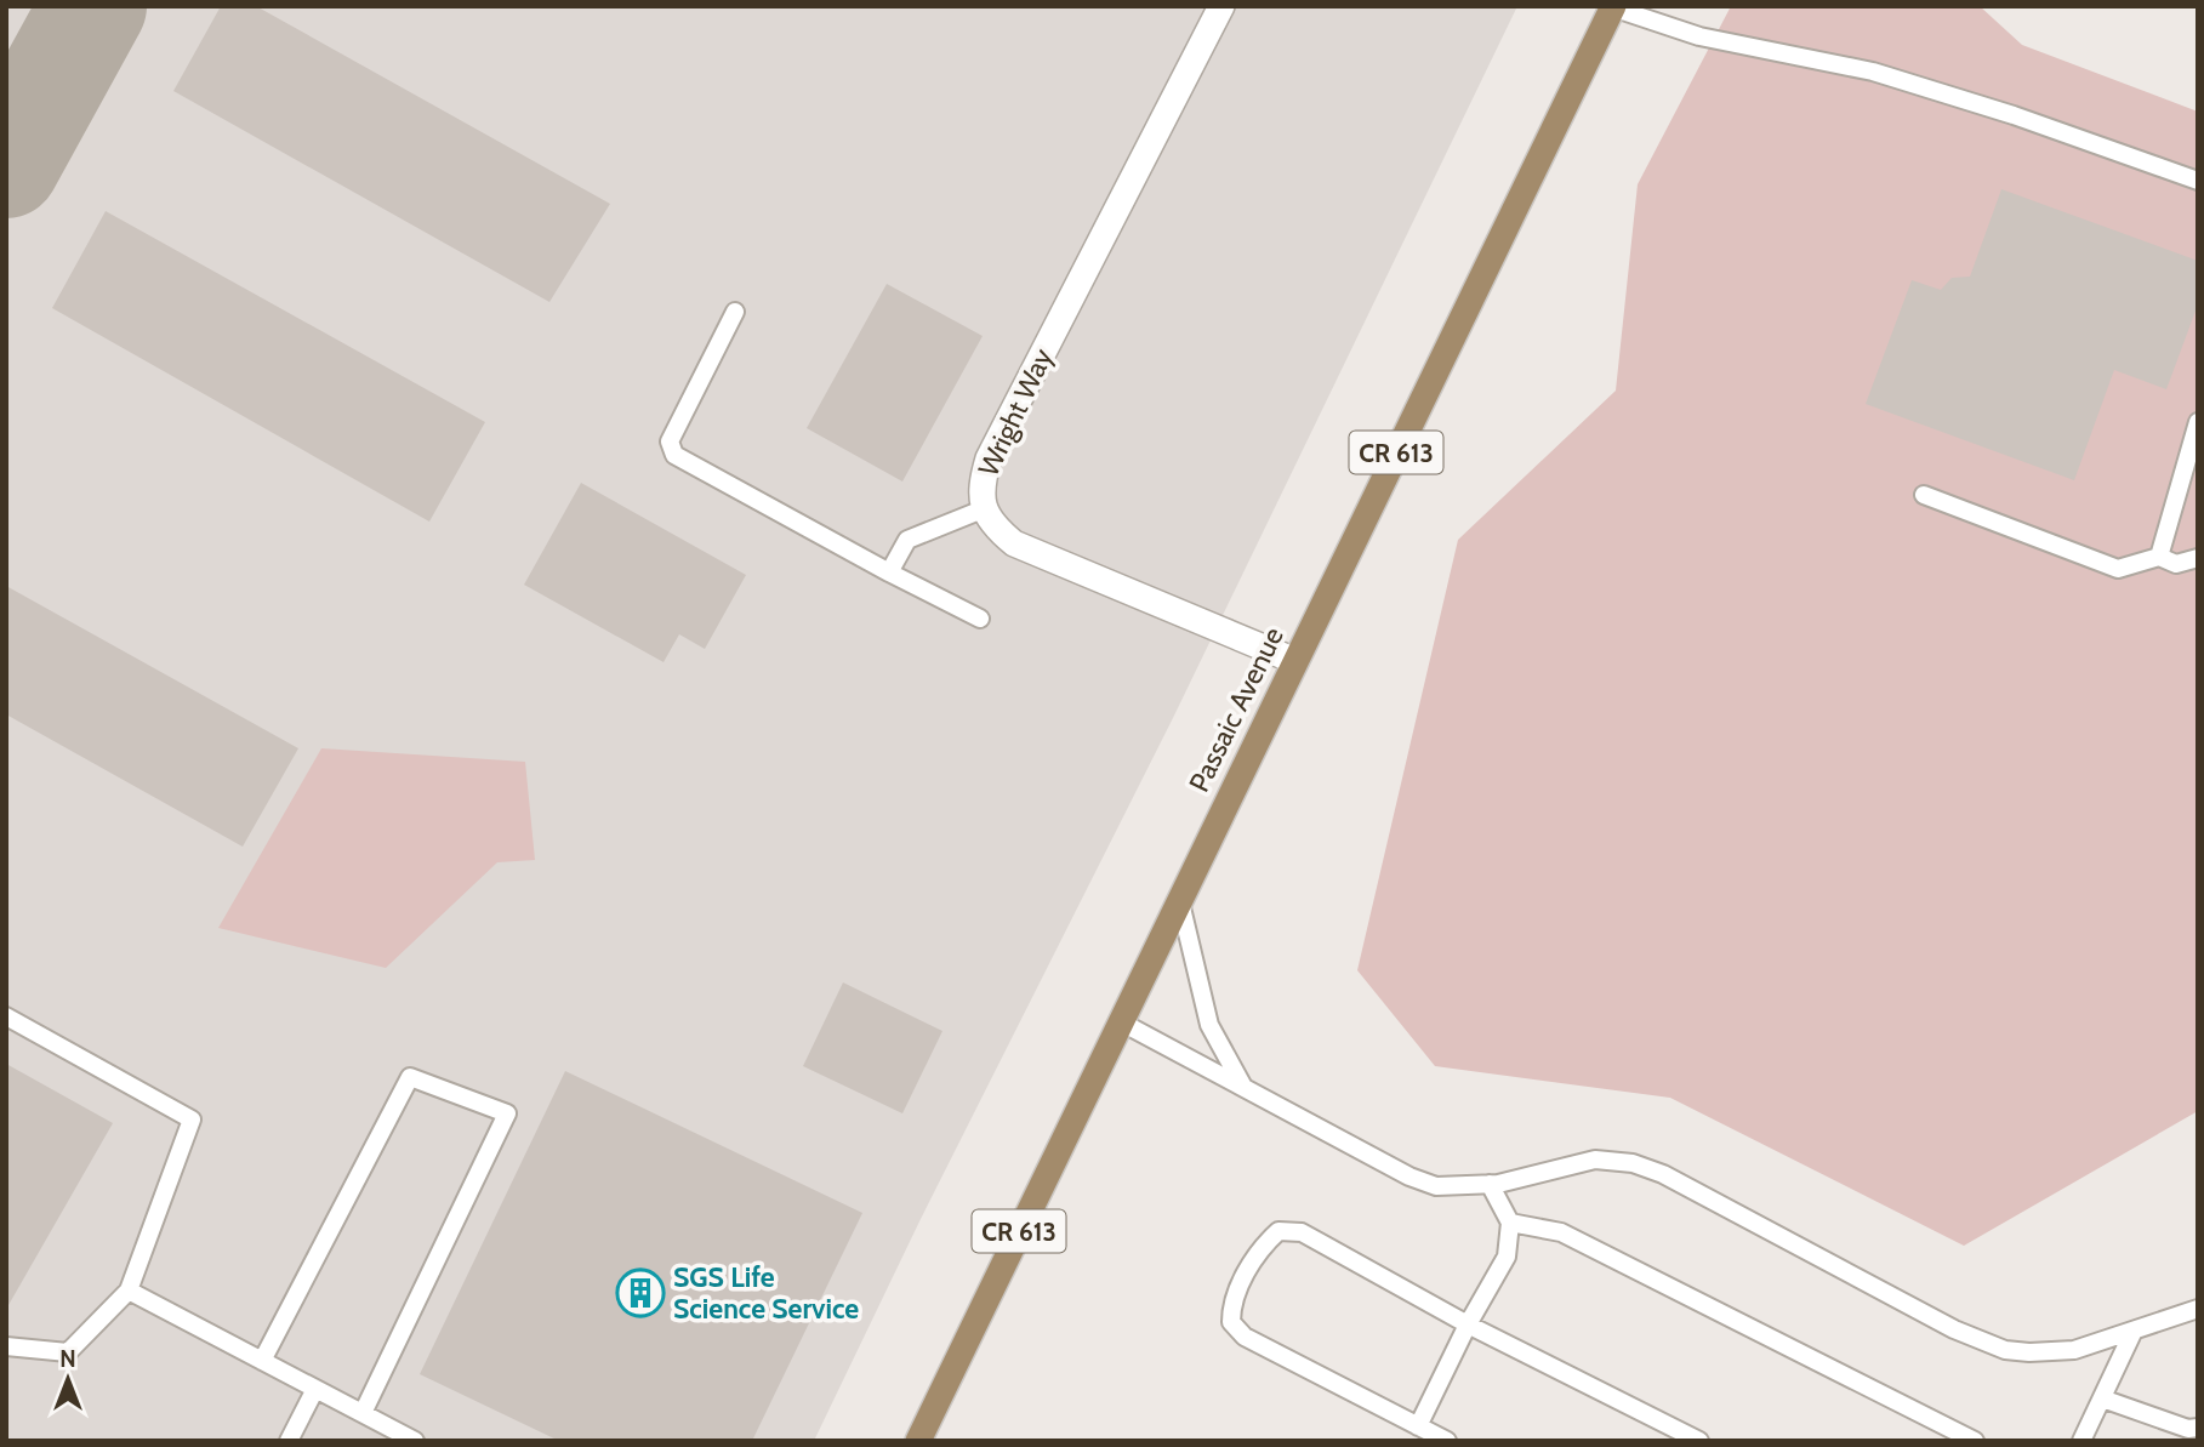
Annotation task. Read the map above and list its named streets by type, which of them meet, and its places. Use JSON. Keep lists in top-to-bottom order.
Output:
{
  "streets": {
    "main road": ["CR 613", "Passaic Avenue"],
    "street": ["Wright Way"]
  },
  "crossings": [
    ["Wright Way", "Passaic Avenue"]
  ],
  "places": {
    "building": ["SGS Life Science Service"]
  },
  "north": "top"
}
